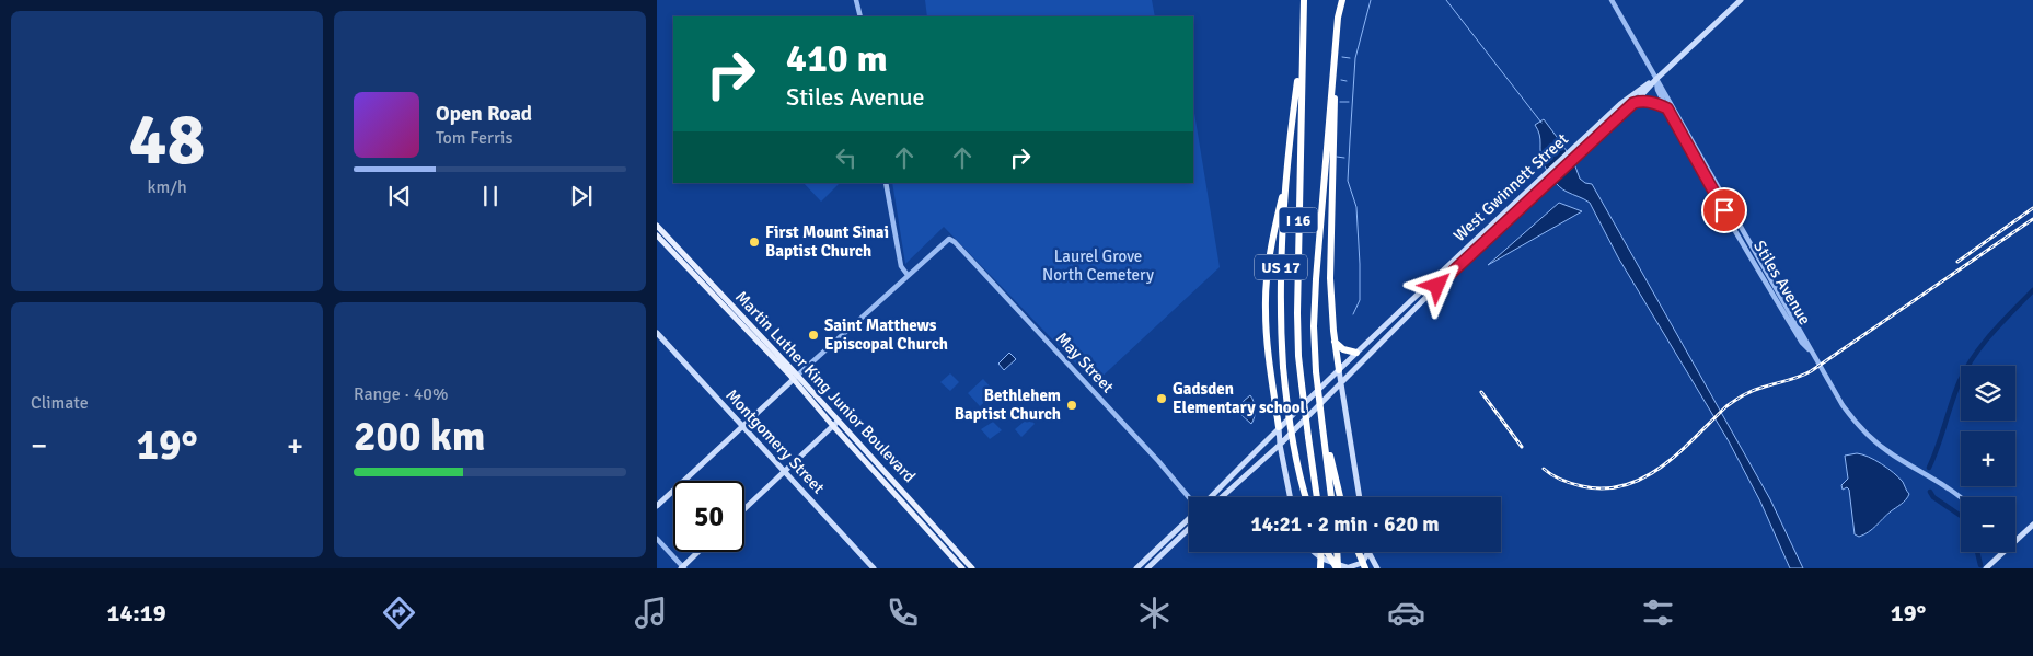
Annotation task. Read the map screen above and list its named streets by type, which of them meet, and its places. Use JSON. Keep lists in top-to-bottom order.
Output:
{
  "streets": {
    "highway": ["I 16", "US 17"],
    "main road": ["West Gwinnett Street", "Martin Luther King Junior Boulevard", "Montgomery Street"],
    "street": ["Stiles Avenue", "May Street"]
  },
  "crossings": [
    ["West Gwinnett Street", "Stiles Avenue"],
    ["I 16", "US 17"]
  ],
  "parks": ["Laurel Grove North Cemetery"],
  "places": [
    "First Mount Sinai Baptist Church",
    "Saint Matthews Episcopal Church",
    "Gadsden Elementary school",
    "Bethlehem Baptist Church"
  ],
  "page": {
    "tile": [
      ["48", "km/h"],
      "Climate",
      ["Range · 40%", "200 km"]
    ],
    "turn": ["410 m", "Stiles Avenue"],
    "song": ["Open Road", "Tom Ferris"],
    "map_buttons": ["+", "−"],
    "heat": ["−", "19°", "+"],
    "limit": "50",
    "trip": "14:21 · 2 min · 620 m",
    "tabs": ["14:19", "19°"]
  }
}
